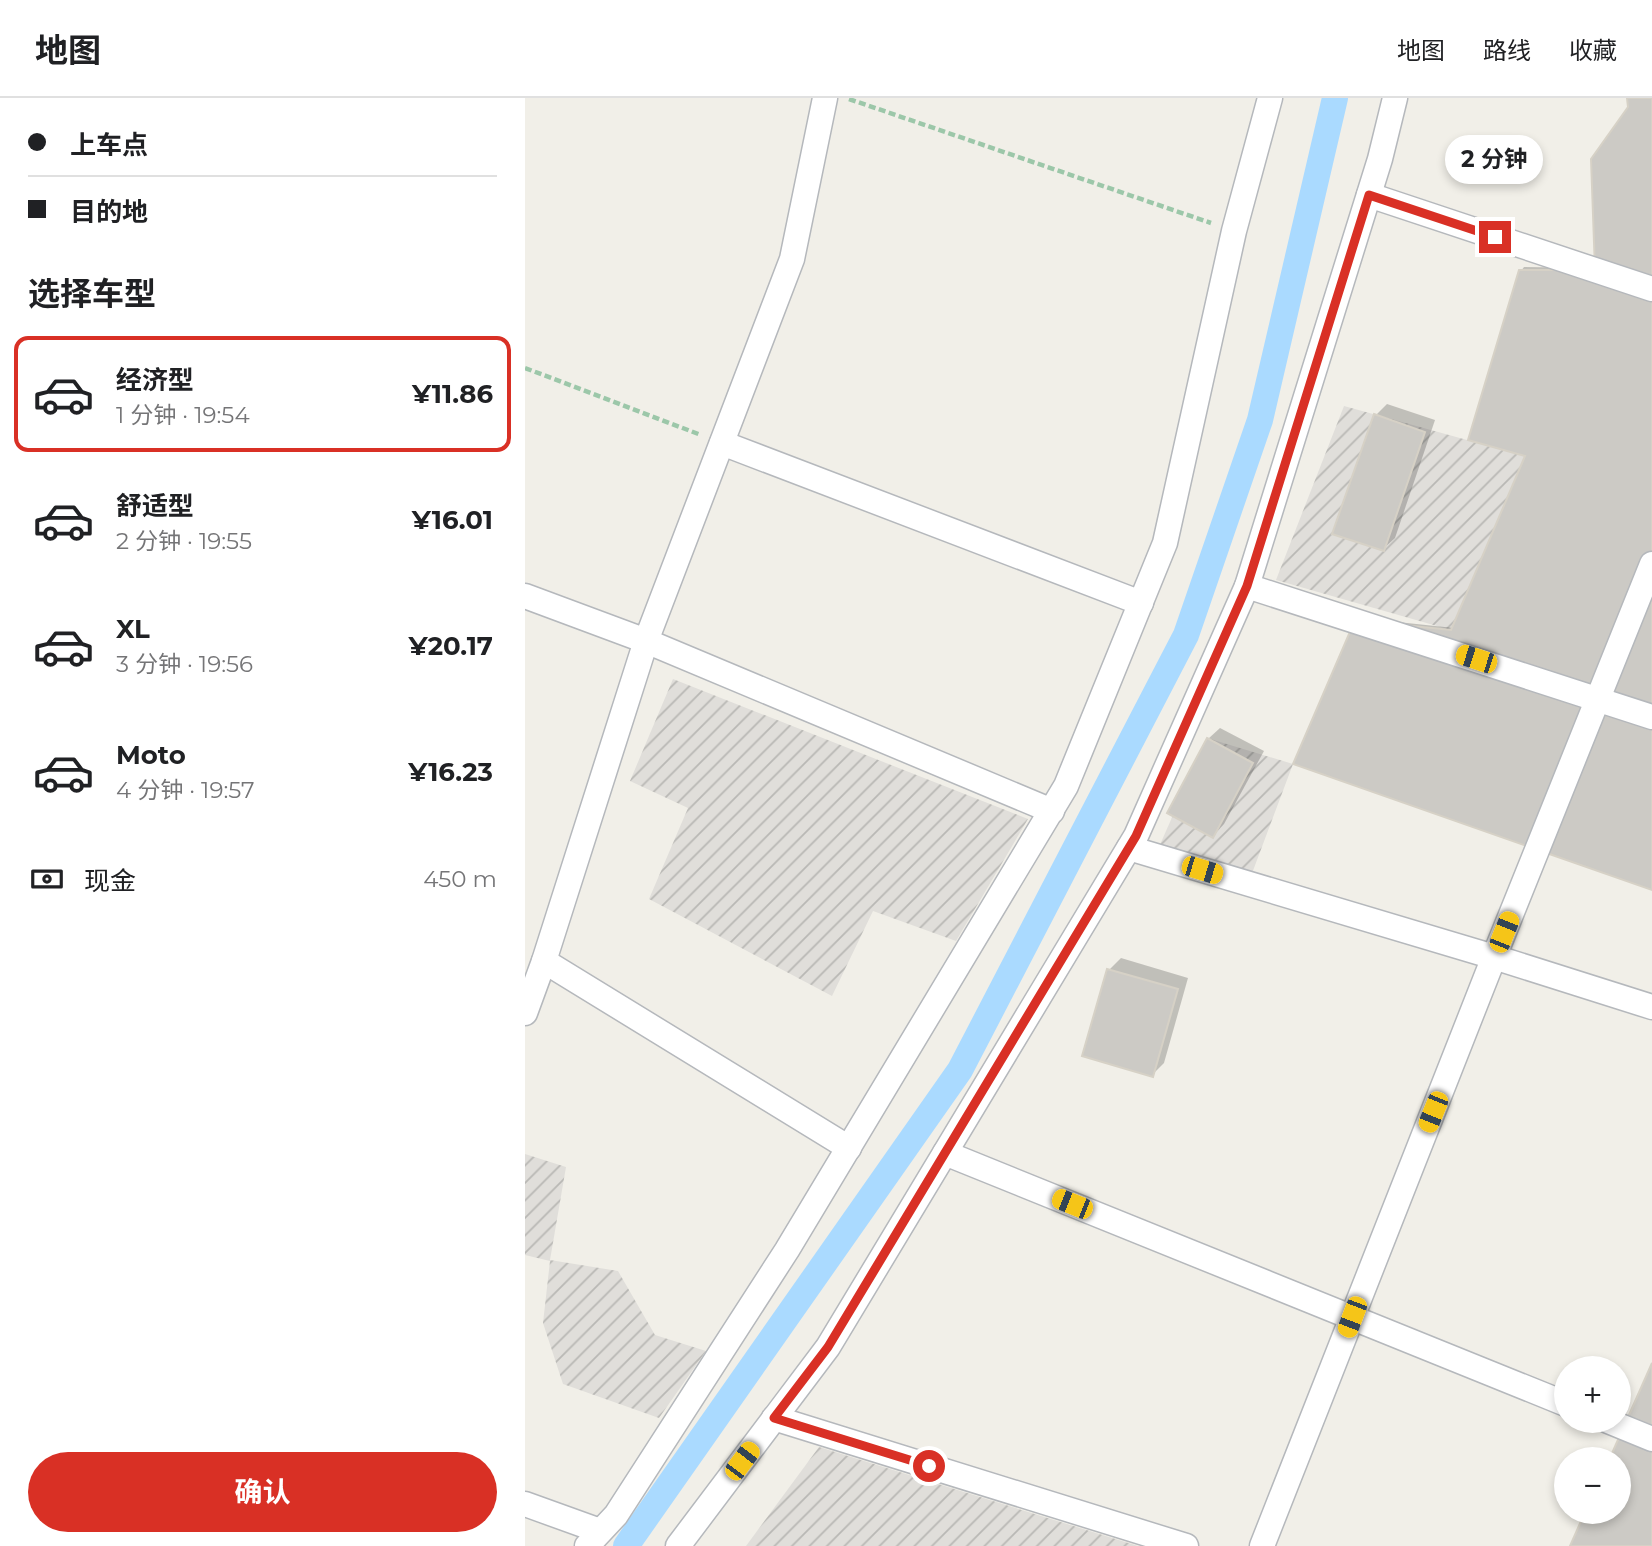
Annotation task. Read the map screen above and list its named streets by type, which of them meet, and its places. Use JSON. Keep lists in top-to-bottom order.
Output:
{
  "page": {
    "header": "地图",
    "nav": ["地图", "路线", "收藏"],
    "banner": ["上车点", "目的地"],
    "bubble": "2 分钟",
    "heading": "选择车型",
    "list": [
      {
        "name": "经济型",
        "note": "1 分钟 · 19:54",
        "value": "¥11.86"
      },
      {
        "name": "舒适型",
        "note": "2 分钟 · 19:55",
        "value": "¥16.01"
      },
      {
        "name": "XL",
        "note": "3 分钟 · 19:56",
        "value": "¥20.17"
      },
      {
        "name": "Moto",
        "note": "4 分钟 · 19:57",
        "value": "¥16.23"
      }
    ],
    "pay": ["现金", "450 m"],
    "map_buttons": ["+", "−"],
    "buttons": "确认"
  }
}
